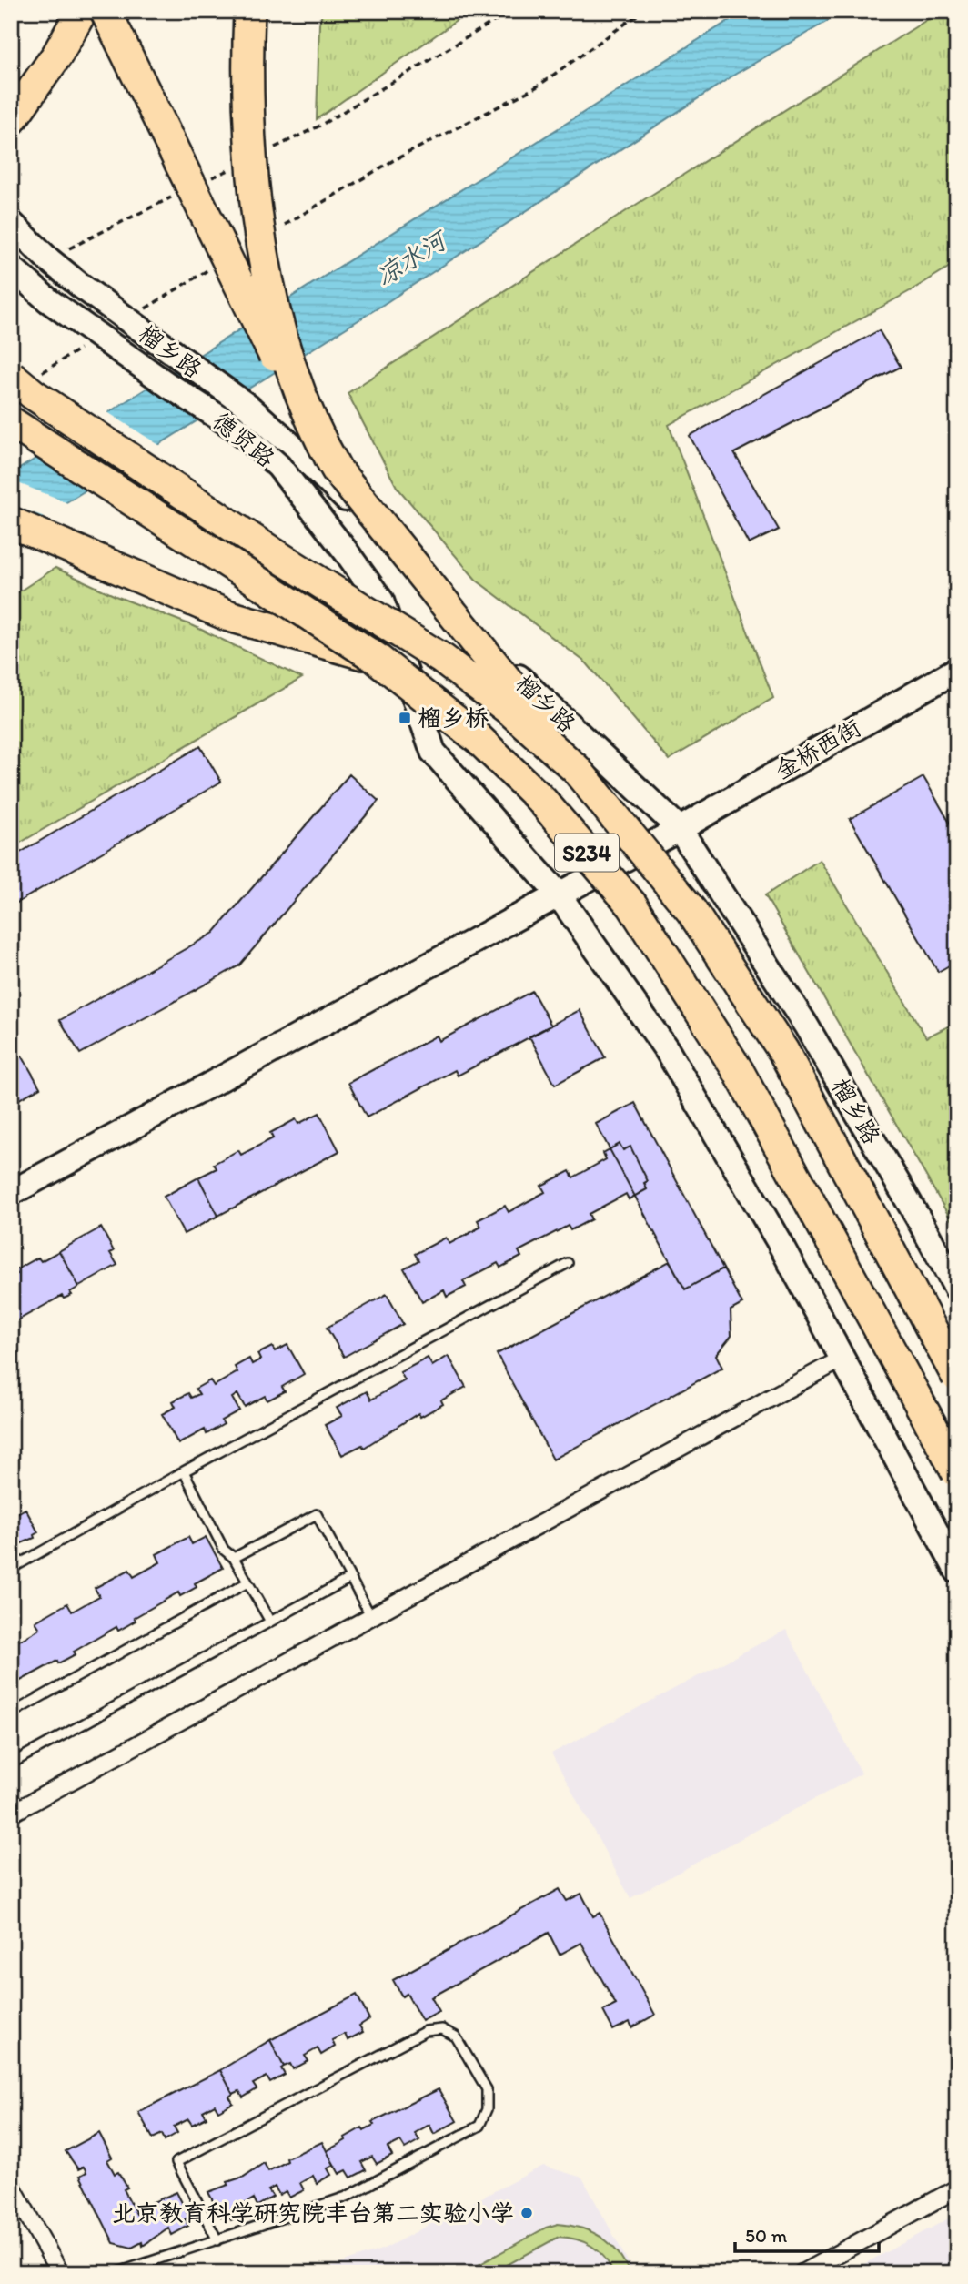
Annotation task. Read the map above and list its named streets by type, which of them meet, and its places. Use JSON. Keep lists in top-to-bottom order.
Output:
{
  "streets": {
    "highway": ["榴乡路", "S234"],
    "street": ["德贤路", "金桥西街"]
  },
  "crossings": [
    ["榴乡路", "金桥西街"],
    ["德贤路", "金桥西街"]
  ],
  "water": ["凉水河"],
  "places": {
    "transit": ["榴乡桥"],
    "other": ["北京教育科学研究院丰台第二实验小学"]
  },
  "scale_bar": "50 m"
}
